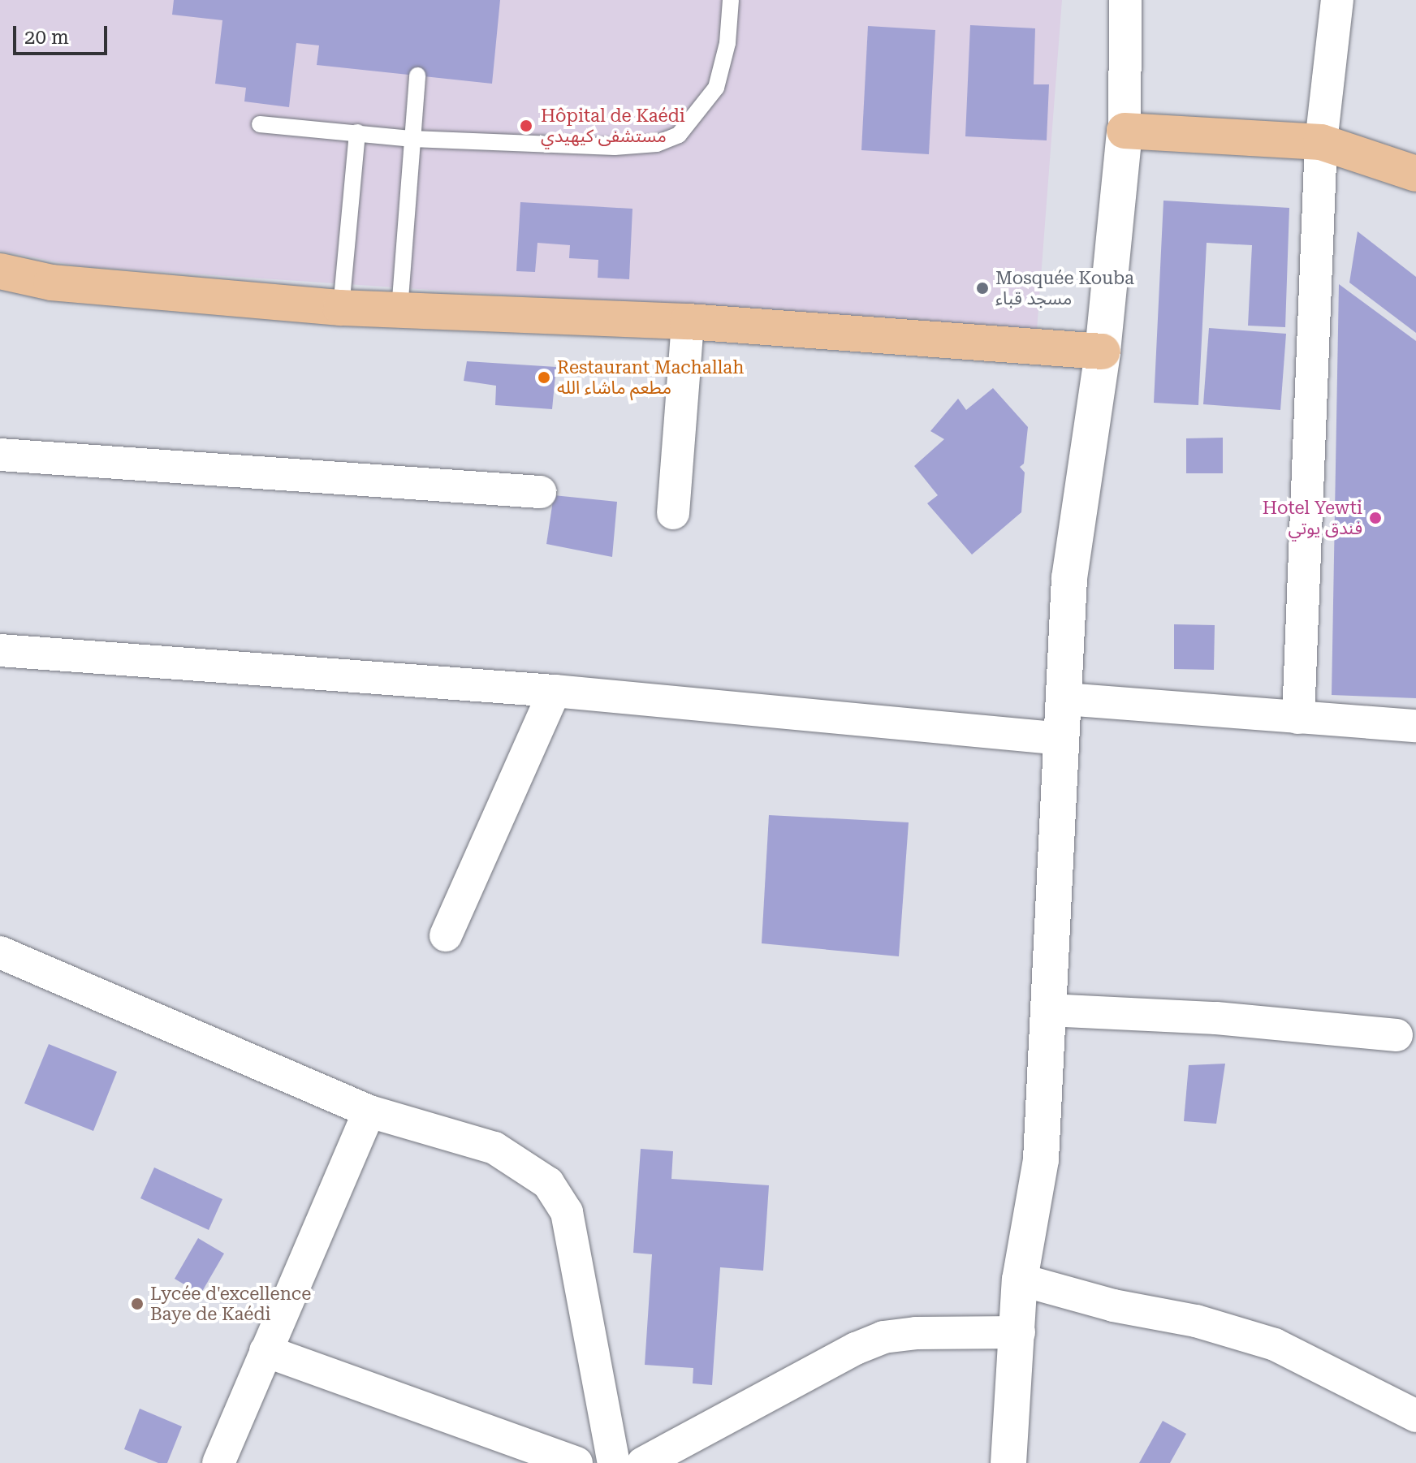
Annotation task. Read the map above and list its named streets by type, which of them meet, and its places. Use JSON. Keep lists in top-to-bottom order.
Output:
{
  "places": [
    "Hôpital de Kaédi مستشفى كيهيدي",
    "Mosquée Kouba مسجد قباء",
    "Restaurant Machallah مطعم ماشاء الله",
    "Hotel Yewti فندق يوتي",
    "Lycée d'excellence Baye de Kaédi"
  ],
  "scale_bar": "20 m"
}
